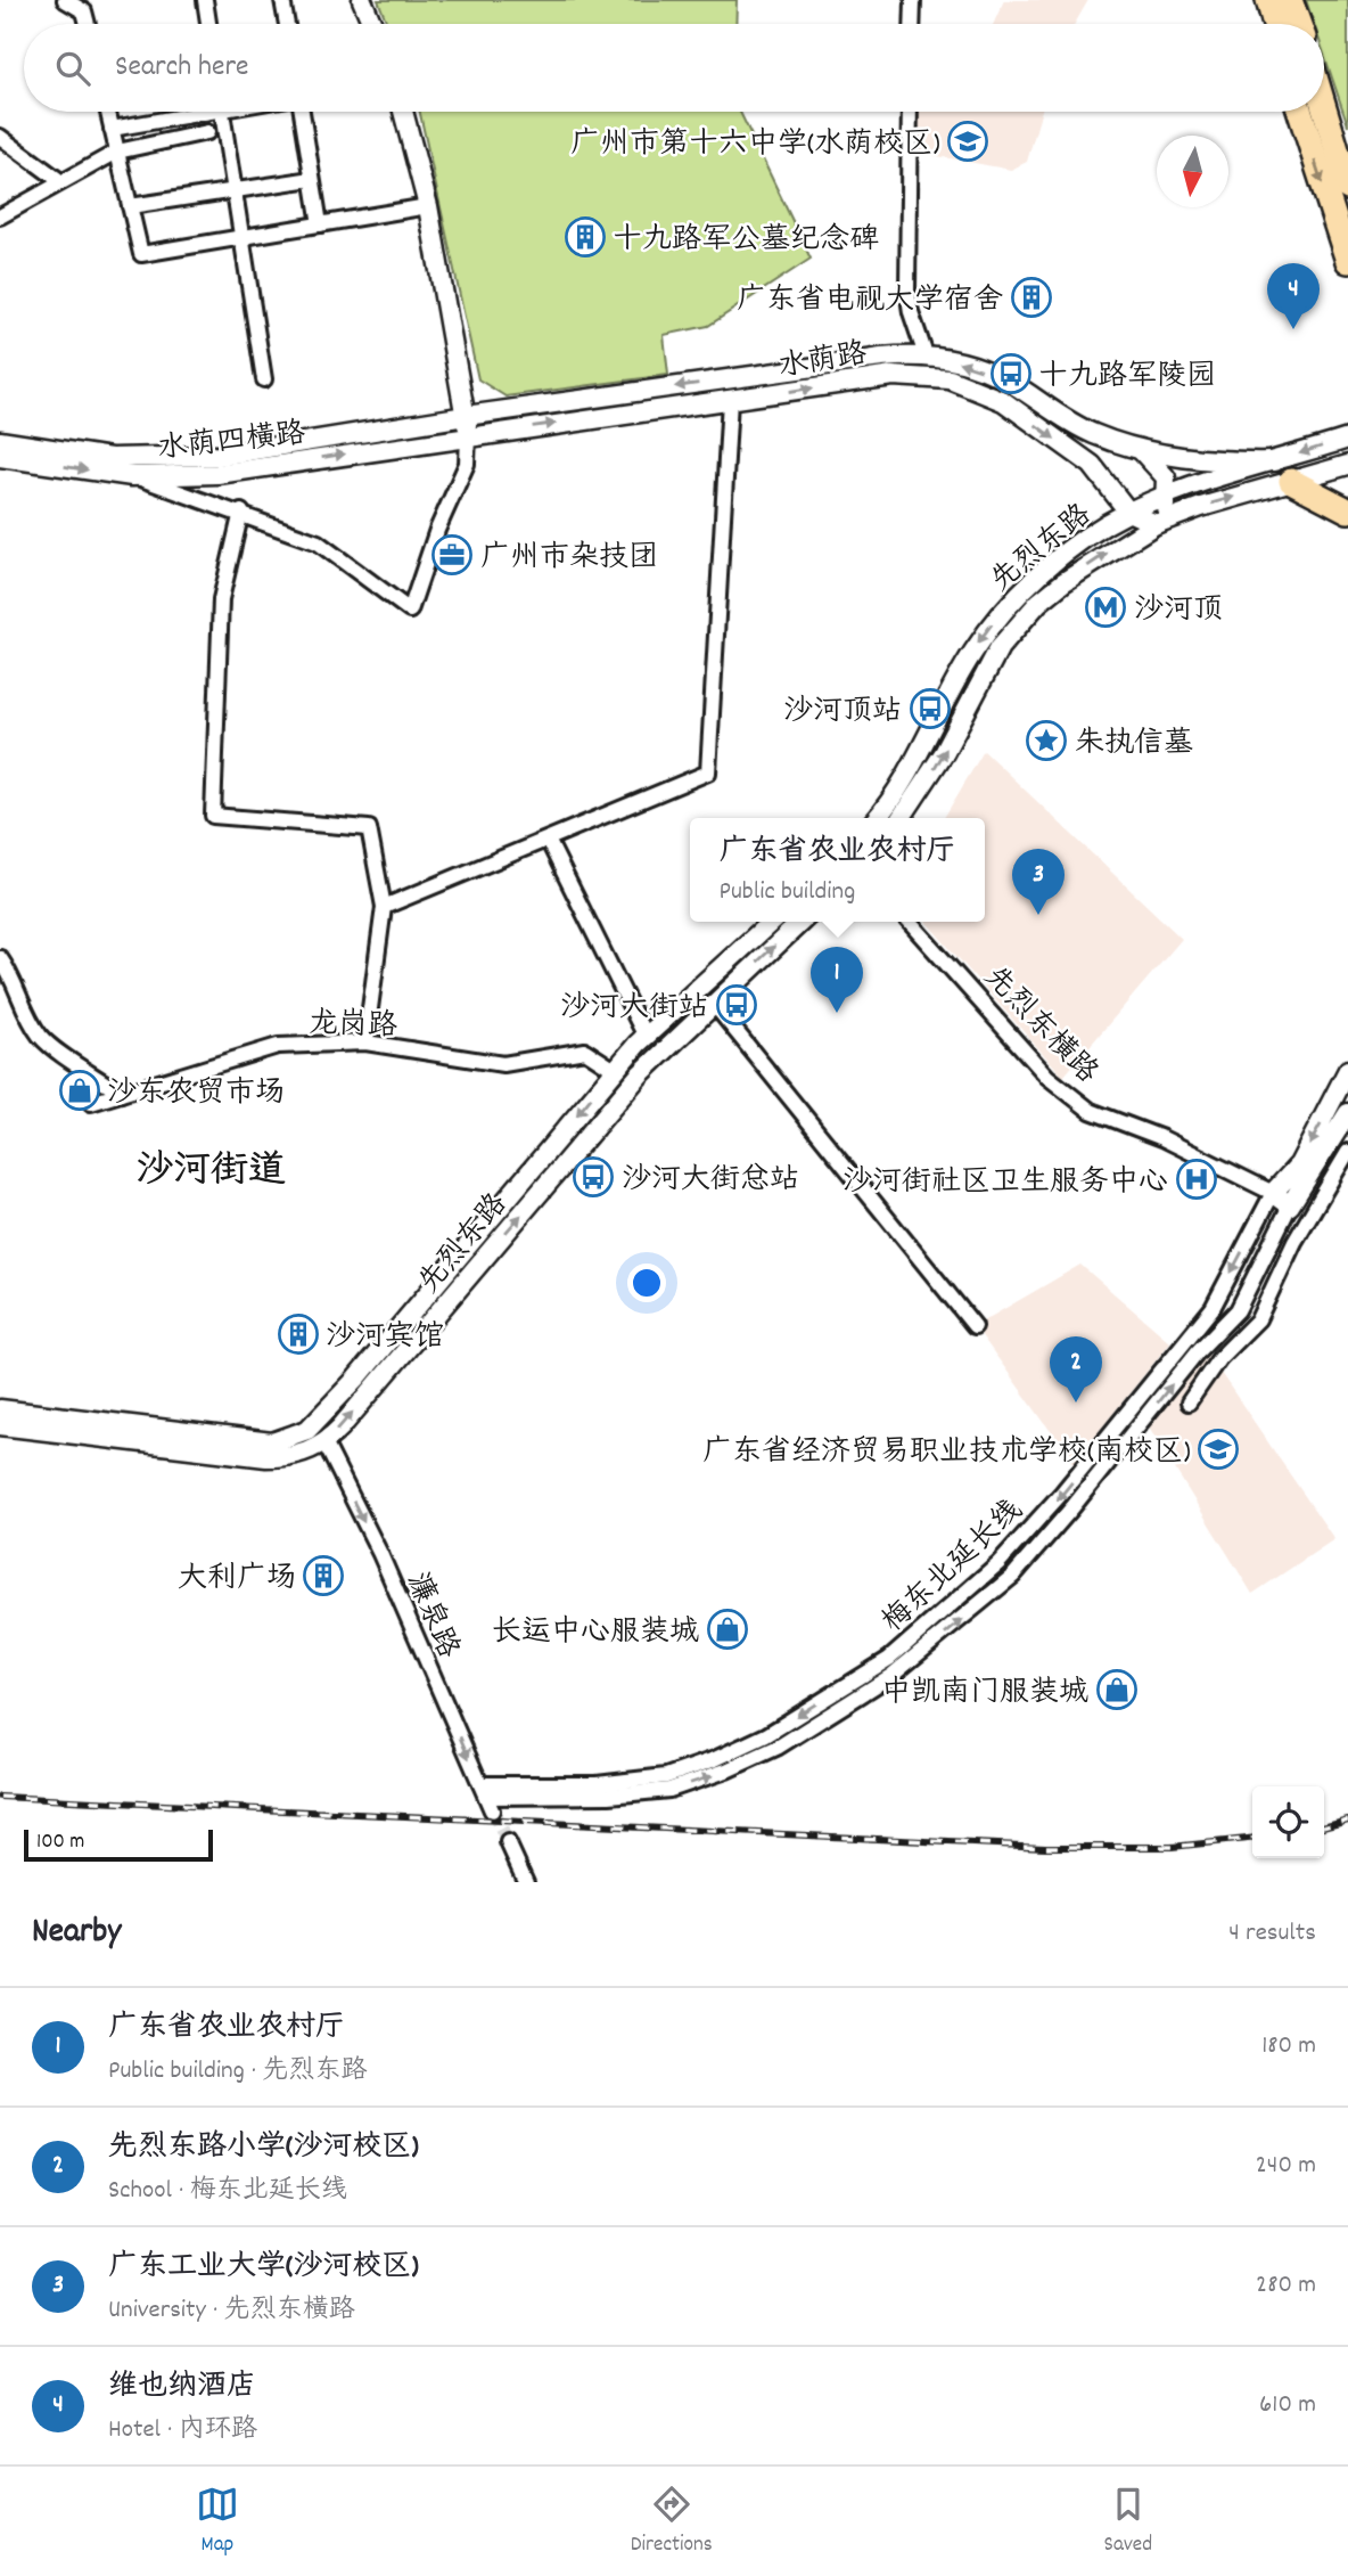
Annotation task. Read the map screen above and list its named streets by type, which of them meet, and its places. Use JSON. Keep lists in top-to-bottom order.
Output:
{
  "streets": {
    "street": [
      "水荫路",
      "水荫四横路",
      "先烈东路",
      "龙岗路",
      "先烈东横路",
      "梅东北延长线",
      "濂泉路"
    ]
  },
  "crossings": [
    ["水荫路", "水荫四横路"],
    ["水荫路", "先烈东路"],
    ["先烈东路", "龙岗路"],
    ["先烈东路", "濂泉路"],
    ["先烈东横路", "梅东北延长线"],
    ["梅东北延长线", "濂泉路"]
  ],
  "one_way": ["濂泉路"],
  "districts": ["沙河街道"],
  "places": {
    "school or university": ["广州市第十六中学(水荫校区)", "广东省经济贸易职业技术学校(南校区)"],
    "building": [
      "十九路军公墓纪念碑",
      "广东省电视大学宿舍",
      "沙河宾馆",
      "大利广场"
    ],
    "bus stop": [
      "十九路军陵园",
      "沙河顶站",
      "沙河大街站",
      "沙河大街总站"
    ],
    "office": ["广州市杂技团"],
    "metro station": ["沙河顶"],
    "place": ["朱执信墓"],
    "shop": ["沙东农贸市场", "长运中心服装城", "中凯南门服装城"],
    "hospital": ["沙河街社区卫生服务中心"]
  },
  "scale_bar": "100 m",
  "north": "bottom",
  "page": {
    "search": "Search here",
    "pins": [
      "4",
      "3",
      "1",
      "2"
    ],
    "popup": ["广东省农业农村厅", "Public building"],
    "scale": "100 m",
    "heading": ["Nearby", "4 results"],
    "list": [
      {
        "mark": "1",
        "name": "广东省农业农村厅",
        "note": "Public building · 先烈东路",
        "value": "180 m"
      },
      {
        "mark": "2",
        "name": "先烈东路小学(沙河校区)",
        "note": "School · 梅东北延长线",
        "value": "240 m"
      },
      {
        "mark": "3",
        "name": "广东工业大学(沙河校区)",
        "note": "University · 先烈东横路",
        "value": "280 m"
      },
      {
        "mark": "4",
        "name": "维也纳酒店",
        "note": "Hotel · 内环路",
        "value": "610 m"
      }
    ],
    "nav": ["Map", "Directions", "Saved"]
  }
}
